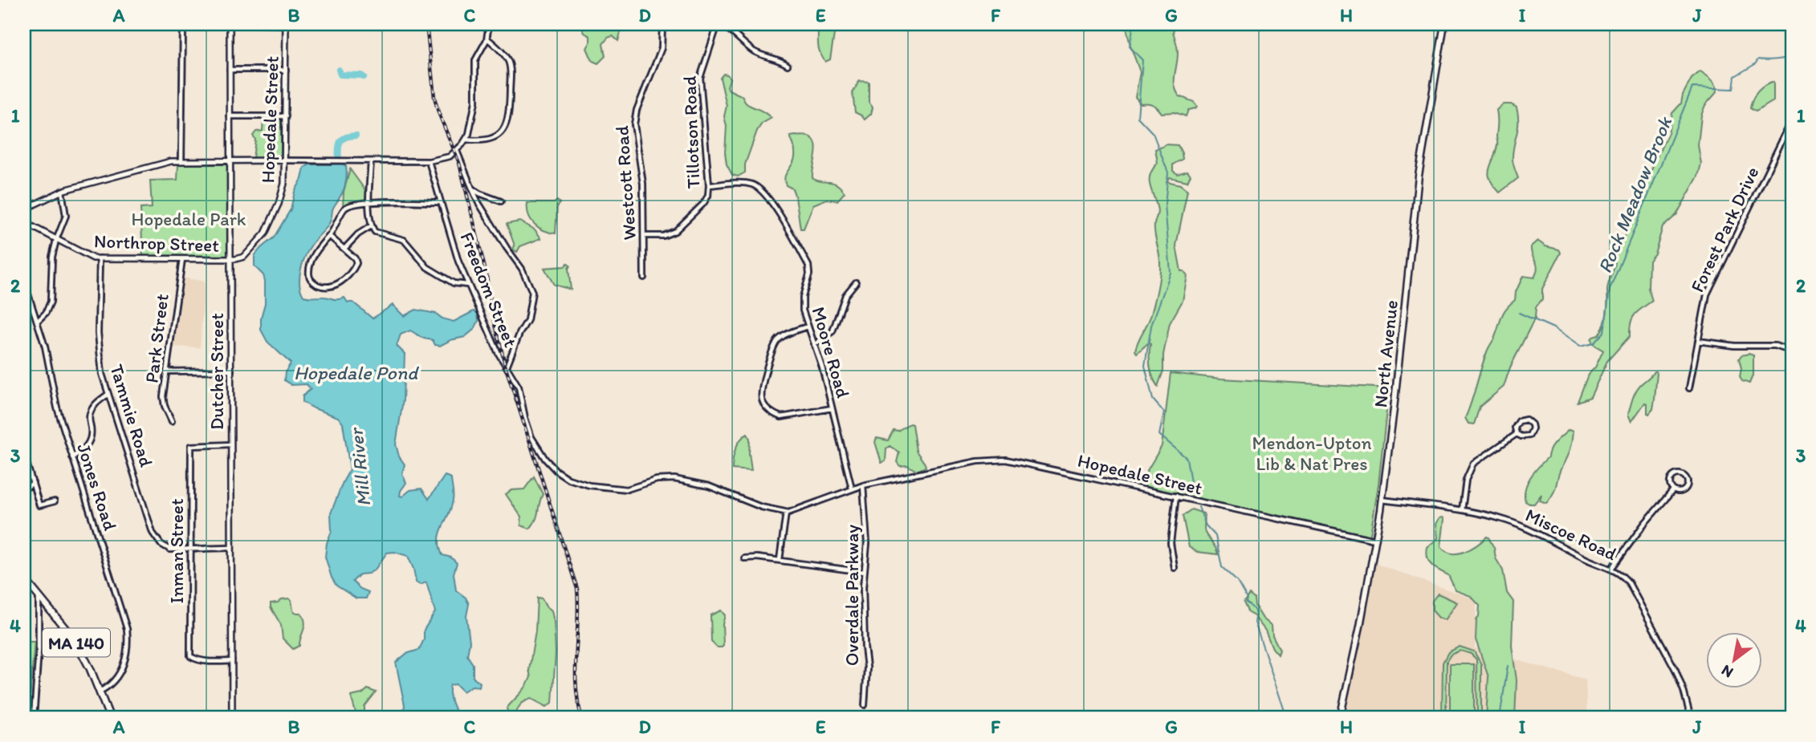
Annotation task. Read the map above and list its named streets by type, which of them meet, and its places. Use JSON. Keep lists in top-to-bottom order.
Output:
{
  "streets": {
    "main road": ["North Avenue", "MA 140"],
    "street": [
      "Hopedale Street",
      "Tillotson Road",
      "Westcott Road",
      "Forest Park Drive",
      "Northrop Street",
      "Freedom Street",
      "Park Street",
      "Moore Road",
      "Dutcher Street",
      "Tammie Road",
      "Jones Road",
      "Miscoe Road",
      "Inman Street",
      "Overdale Parkway"
    ]
  },
  "crossings": [
    ["Hopedale Street", "Northrop Street"],
    ["Hopedale Street", "North Avenue"],
    ["Hopedale Street", "Dutcher Street"],
    ["Hopedale Street", "Overdale Parkway"],
    ["Tillotson Road", "Westcott Road"],
    ["Tillotson Road", "Moore Road"],
    ["Northrop Street", "Park Street"],
    ["Northrop Street", "Dutcher Street"],
    ["Northrop Street", "Tammie Road"],
    ["North Avenue", "Miscoe Road"],
    ["Dutcher Street", "Tammie Road"],
    ["Dutcher Street", "Inman Street"],
    ["Tammie Road", "Inman Street"],
    ["Jones Road", "MA 140"]
  ],
  "water": ["Rock Meadow Brook", "Hopedale Pond", "Mill River"],
  "parks": ["Hopedale Park", "Mendon-Upton Lib & Nat Pres"],
  "north": "bottom left",
  "grid": {
    "columns": [
      "A",
      "B",
      "C",
      "D",
      "E",
      "F",
      "G",
      "H",
      "I",
      "J"
    ],
    "rows": [
      "1",
      "2",
      "3",
      "4"
    ]
  }
}
